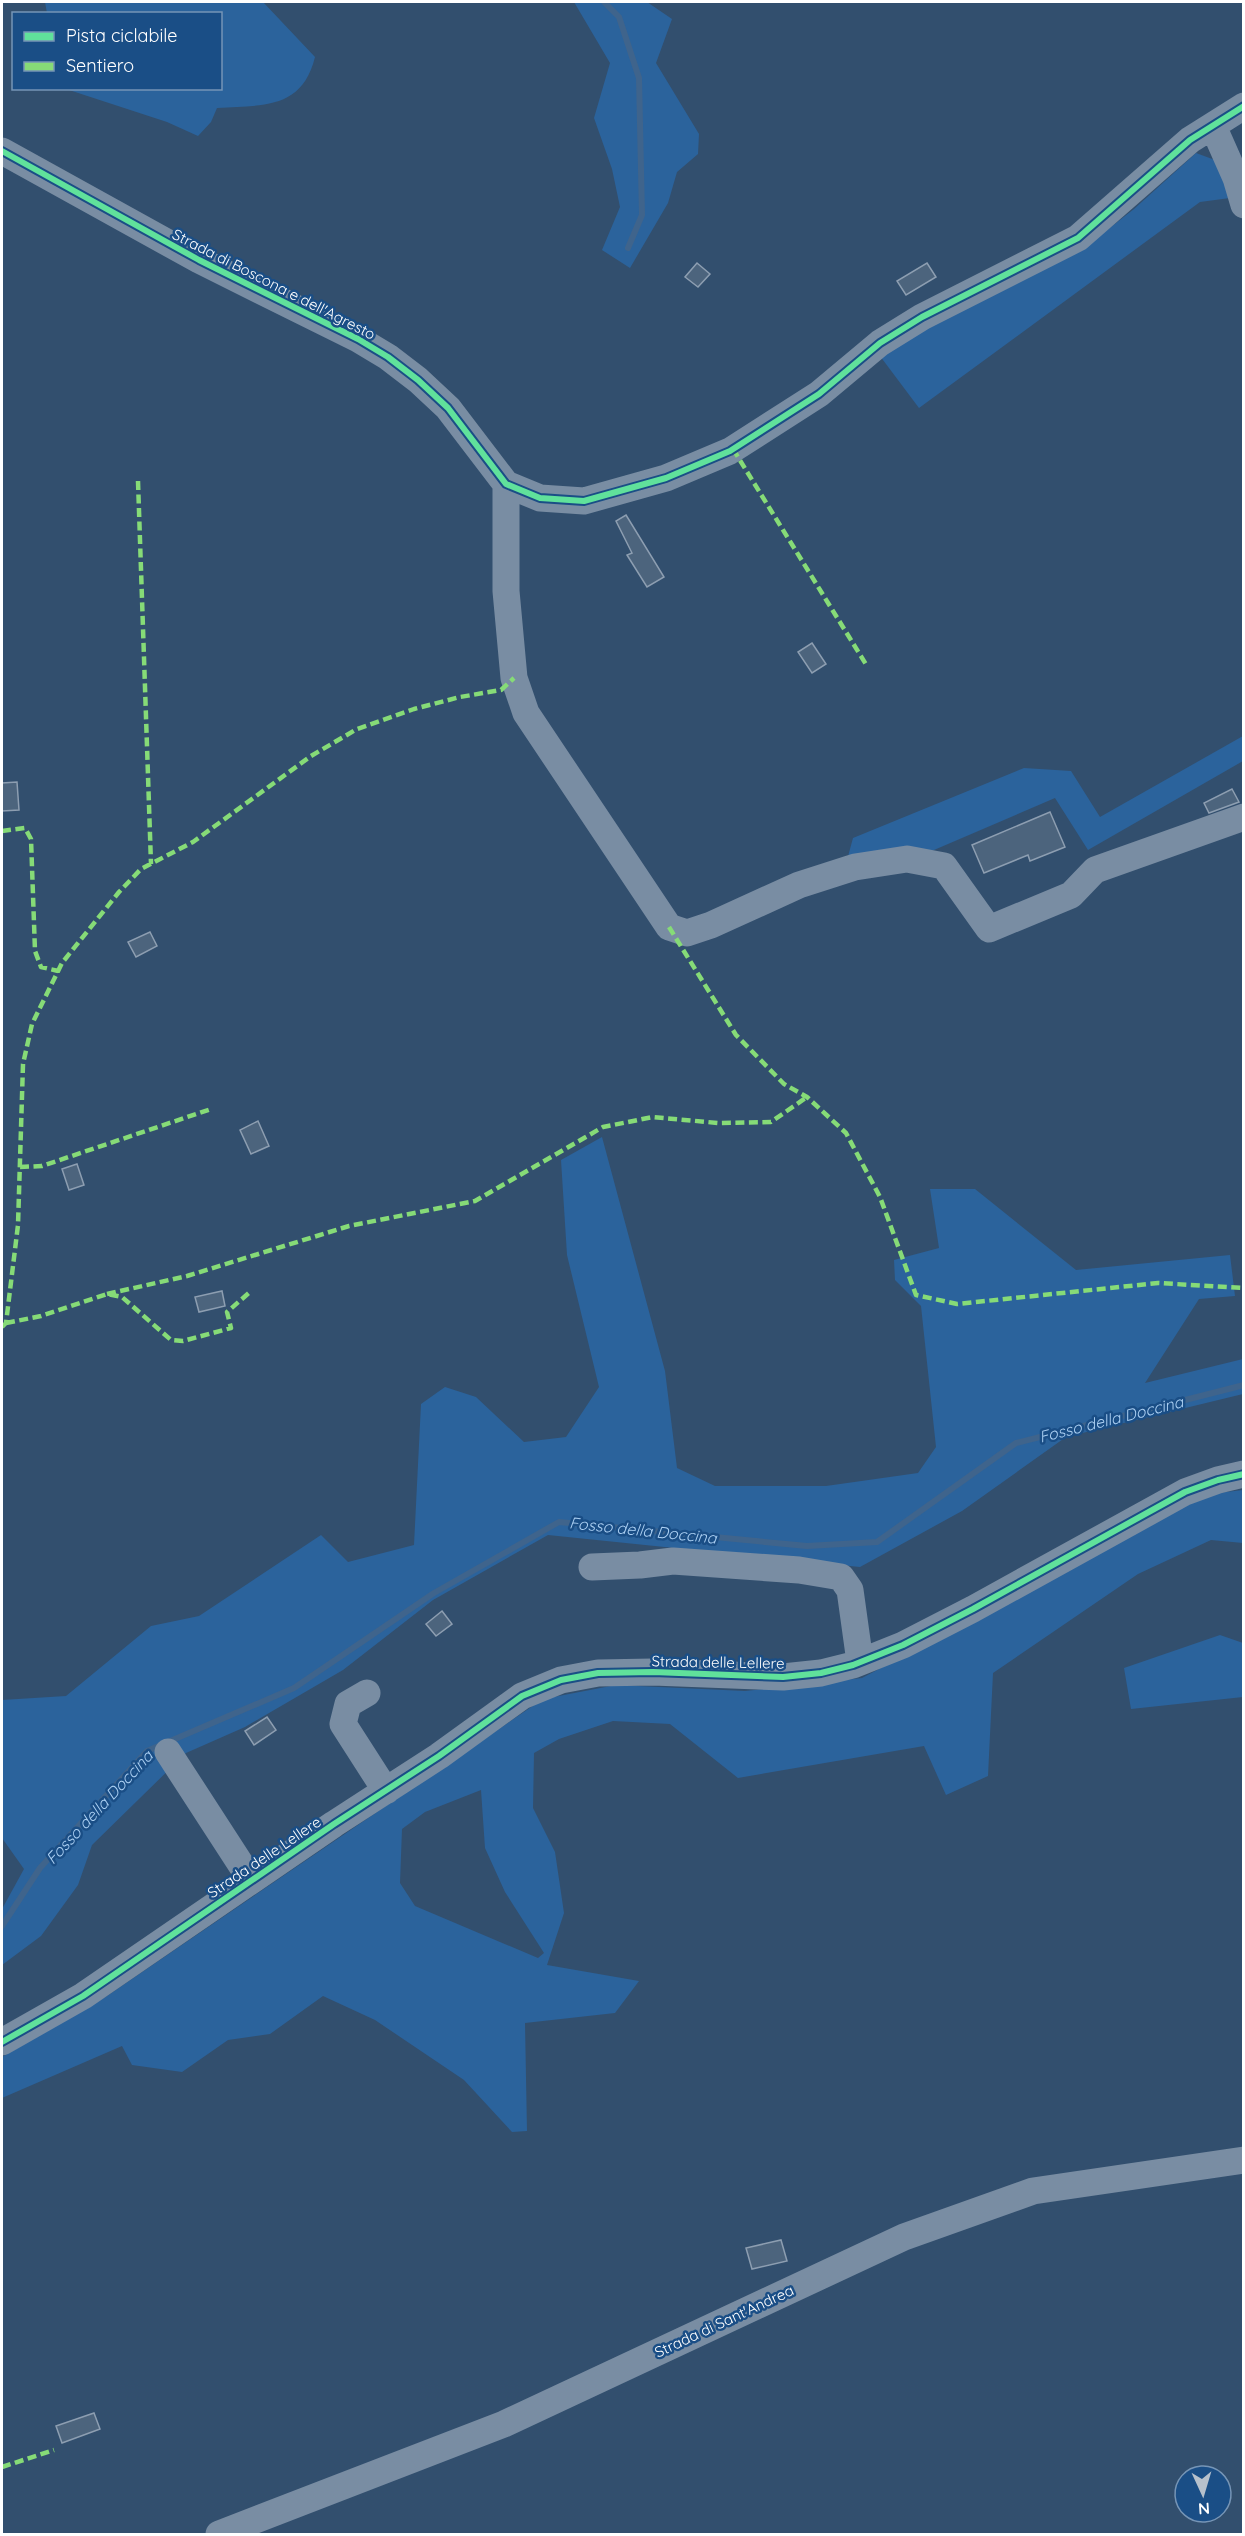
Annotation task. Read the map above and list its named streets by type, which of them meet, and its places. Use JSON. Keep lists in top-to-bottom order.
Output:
{
  "streets": {
    "street": ["Strada di Boscona e dell'Agresto", "Strada delle Lellere", "Strada di Sant'Andrea"]
  },
  "water": ["Fosso della Doccina"],
  "legend": ["Pista ciclabile", "Sentiero"],
  "north": "bottom"
}
